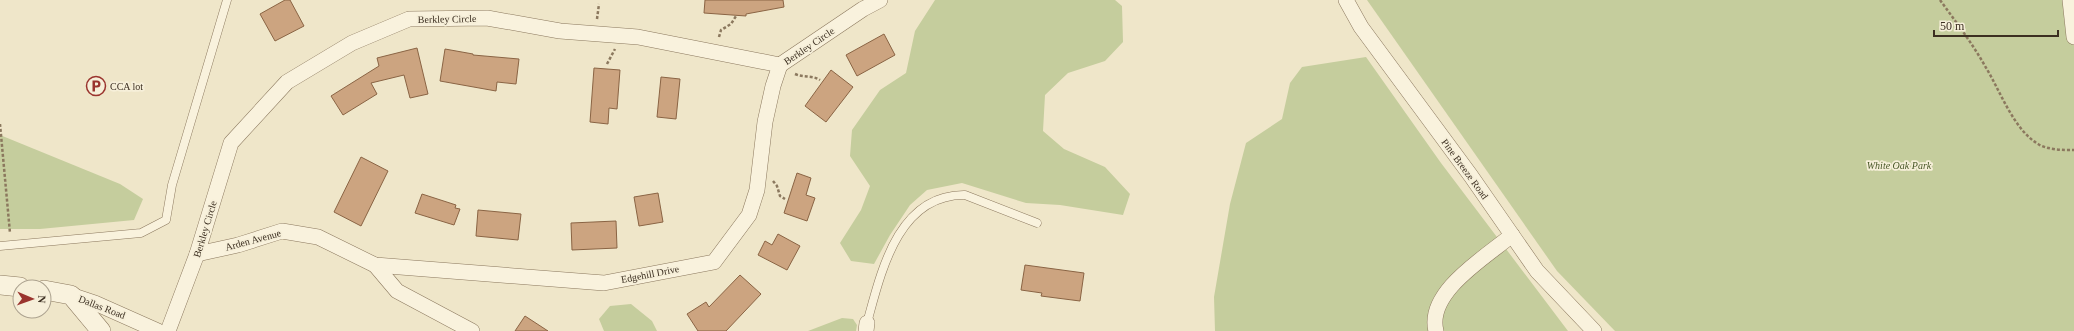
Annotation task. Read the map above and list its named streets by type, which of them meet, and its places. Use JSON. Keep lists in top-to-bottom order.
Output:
{
  "streets": {
    "street": [
      "Berkley Circle",
      "Pine Breeze Road",
      "Arden Avenue",
      "Edgehill Drive",
      "Dallas Road"
    ]
  },
  "crossings": [
    ["Berkley Circle", "Arden Avenue"],
    ["Berkley Circle", "Edgehill Drive"],
    ["Arden Avenue", "Edgehill Drive"]
  ],
  "parks": ["White Oak Park"],
  "places": {
    "parking": ["CCA lot"]
  },
  "scale_bar": "50 m",
  "north": "right"
}
